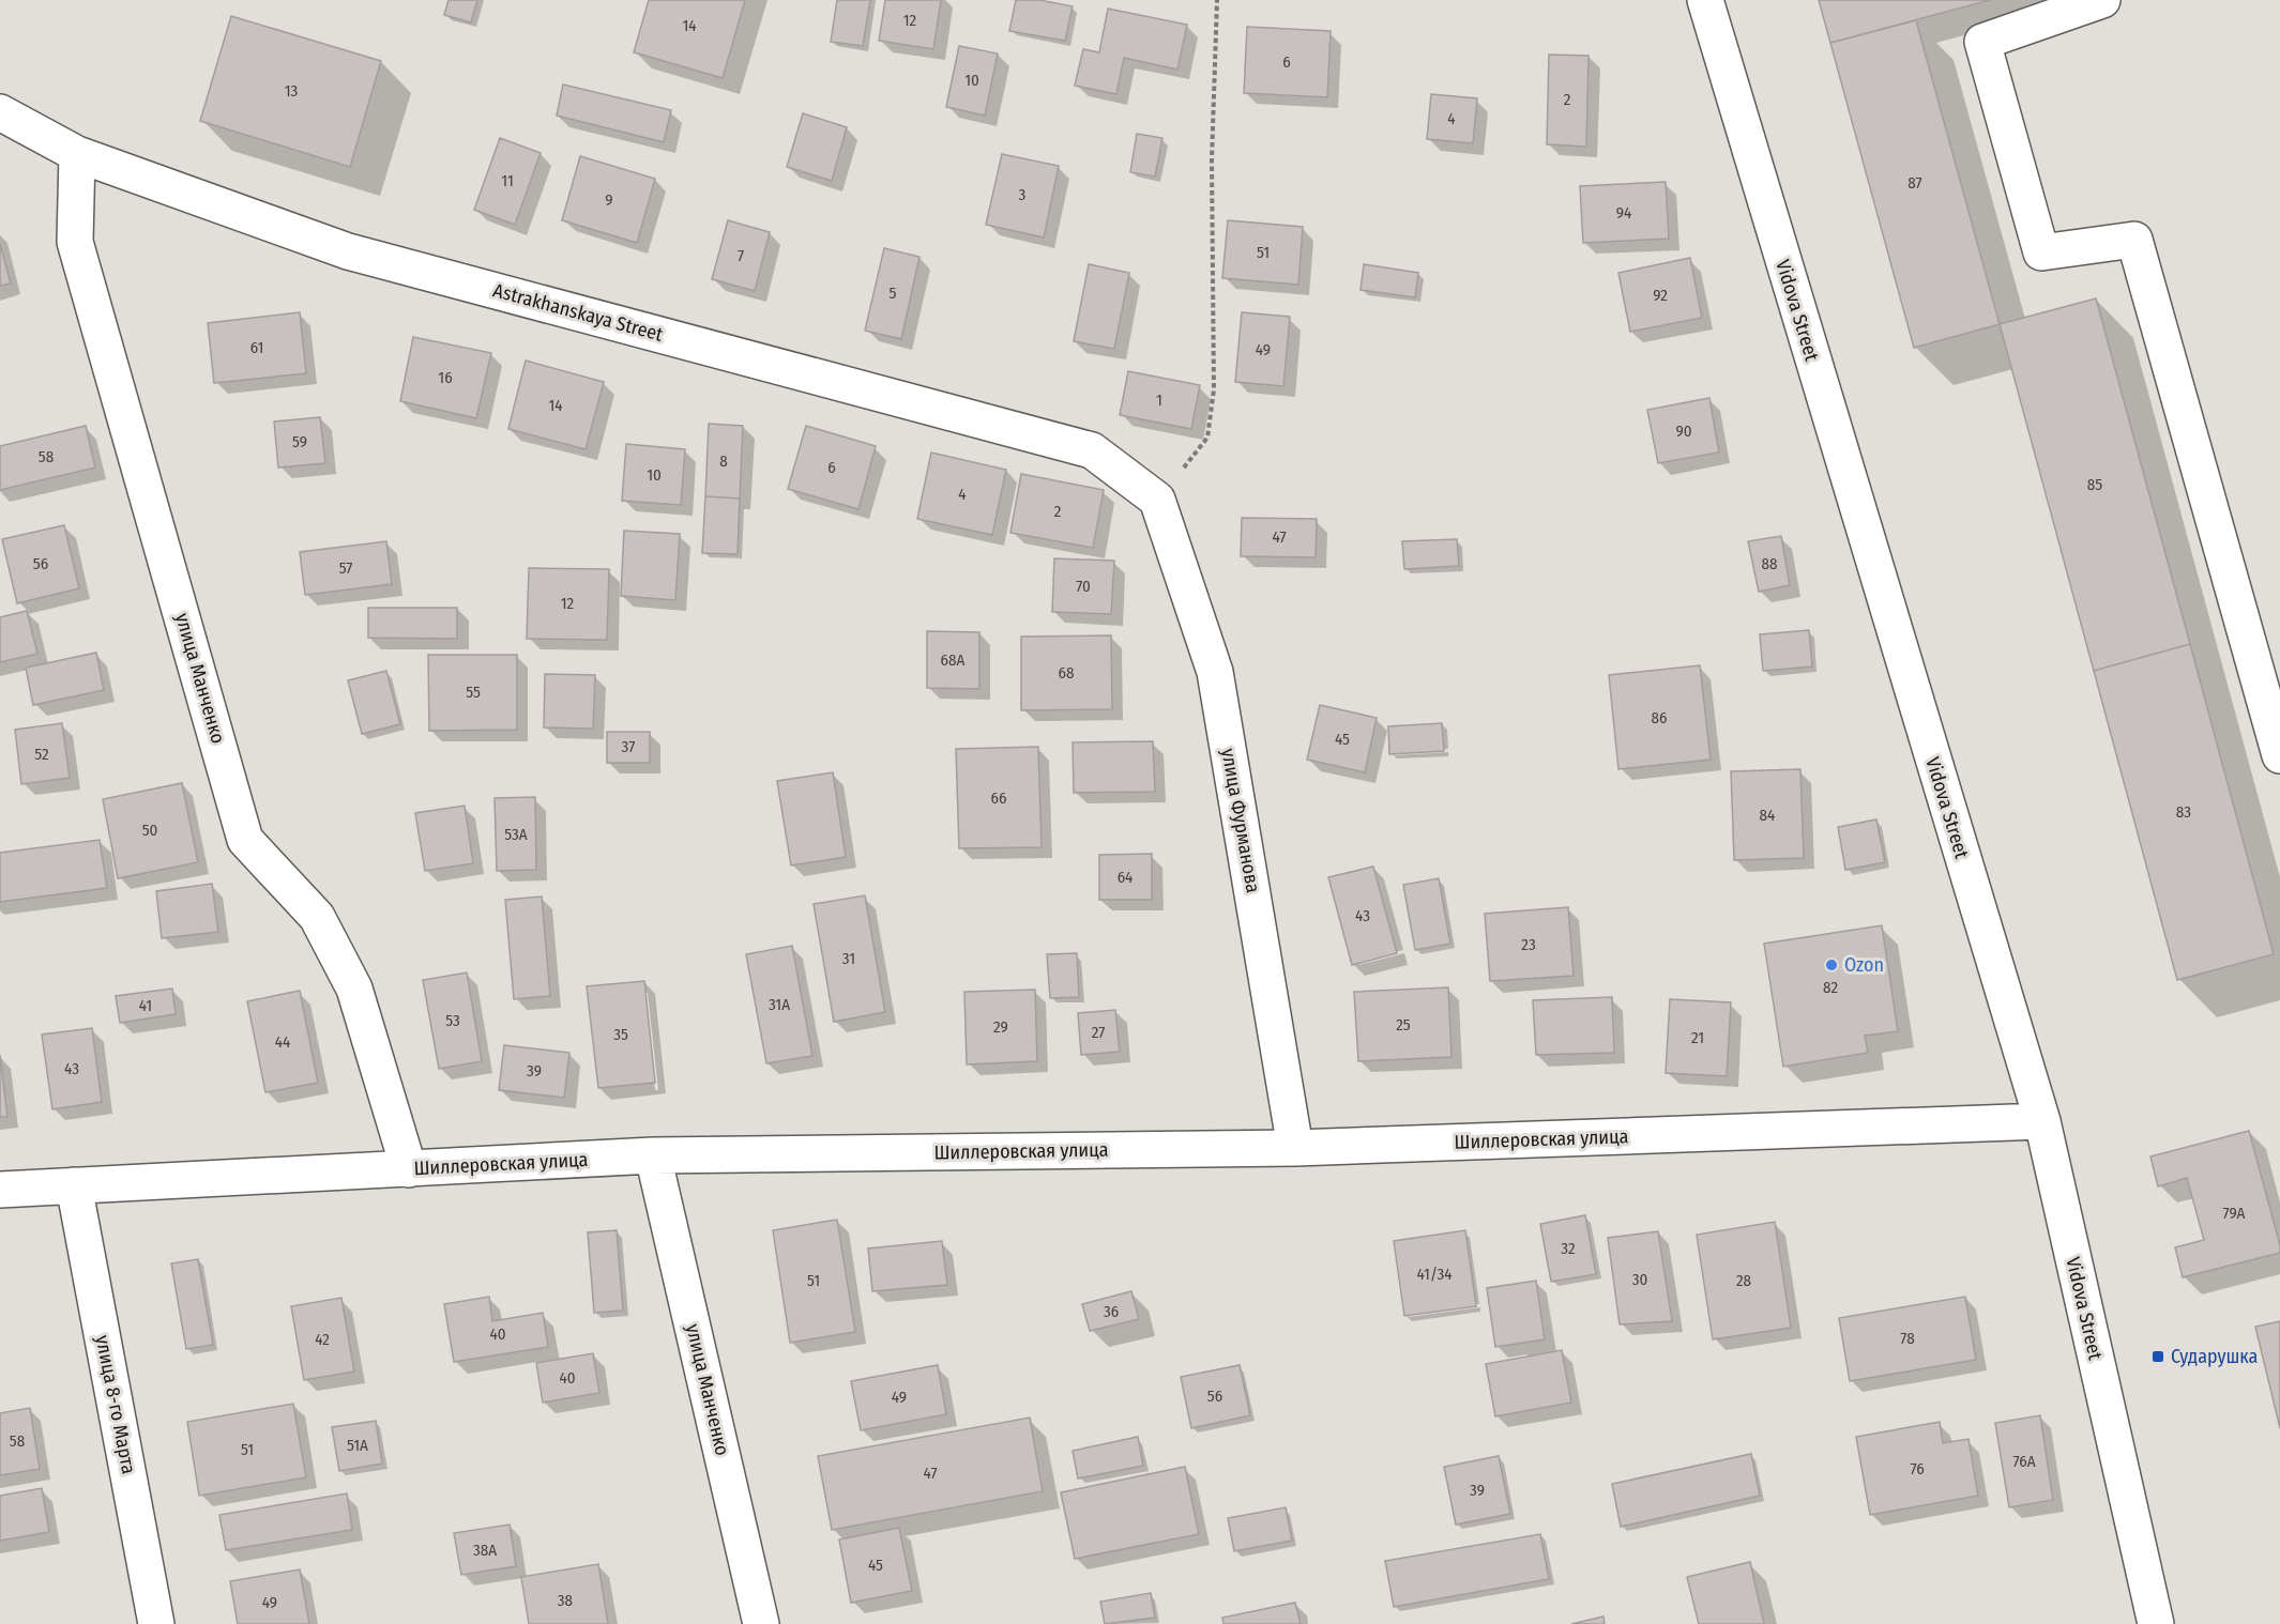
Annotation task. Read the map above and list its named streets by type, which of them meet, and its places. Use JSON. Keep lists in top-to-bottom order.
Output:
{
  "streets": {
    "street": [
      "Vidova Street",
      "Astrakhanskaya Street",
      "улица Манченко",
      "улица Фурманова",
      "Шиллеровская улица",
      "улица 8-го Марта"
    ]
  },
  "crossings": [
    ["Vidova Street", "Шиллеровская улица"],
    ["Astrakhanskaya Street", "улица Манченко"],
    ["Astrakhanskaya Street", "улица Фурманова"],
    ["улица Манченко", "Шиллеровская улица"],
    ["улица Фурманова", "Шиллеровская улица"],
    ["Шиллеровская улица", "улица 8-го Марта"]
  ],
  "places": {
    "other": ["Ozon"],
    "transit": ["Сударушка"]
  },
  "house_numbers": [
    "12",
    "14",
    "6",
    "10",
    "13",
    "2",
    "4",
    "11",
    "87",
    "3",
    "9",
    "94",
    "51",
    "7",
    "5",
    "92",
    "61",
    "49",
    "16",
    "1",
    "14",
    "90",
    "59",
    "58",
    "8",
    "6",
    "10",
    "85",
    "4",
    "2",
    "47",
    "56",
    "88",
    "57",
    "70",
    "12",
    "68А",
    "68",
    "55",
    "86",
    "45",
    "37",
    "52",
    "66",
    "83",
    "84",
    "50",
    "53А",
    "64",
    "43",
    "23",
    "31",
    "82",
    "31А",
    "41",
    "53",
    "25",
    "29",
    "27",
    "35",
    "21",
    "44",
    "43",
    "39",
    "79А",
    "32",
    "41/34",
    "30",
    "51",
    "28",
    "36",
    "40",
    "78",
    "42",
    "40",
    "56",
    "49",
    "58",
    "51А",
    "51",
    "76А",
    "76",
    "47",
    "39",
    "38А",
    "45",
    "38",
    "49"
  ]
}
